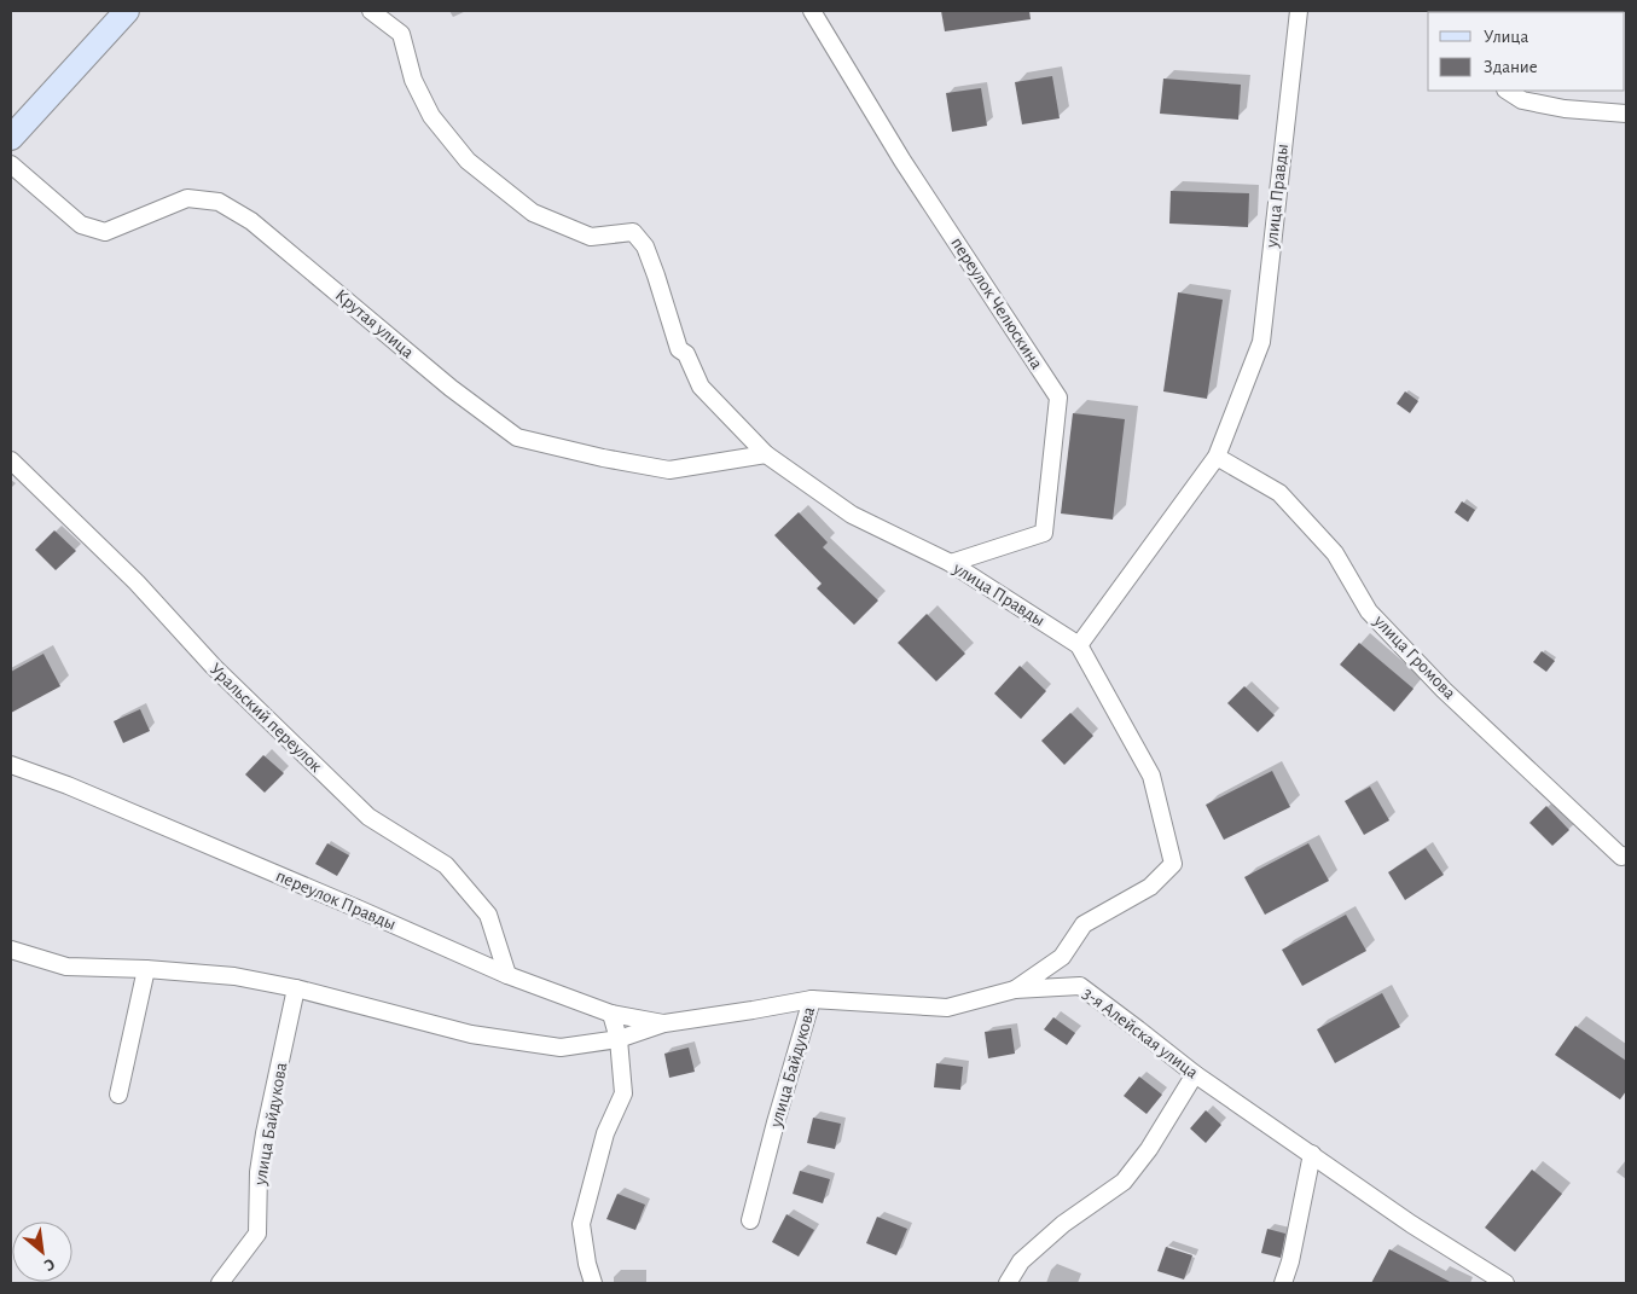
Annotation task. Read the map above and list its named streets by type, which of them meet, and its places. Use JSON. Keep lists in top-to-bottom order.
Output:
{
  "streets": {
    "street": [
      "улица Правды",
      "переулок Челюскина",
      "Крутая улица",
      "улица Громова",
      "Уральский переулок",
      "переулок Правды",
      "3-я Алейская улица",
      "улица Байдукова"
    ]
  },
  "crossings": [
    ["улица Правды", "переулок Челюскина"],
    ["улица Правды", "Крутая улица"],
    ["улица Правды", "улица Громова"],
    ["Уральский переулок", "переулок Правды"],
    ["переулок Правды", "улица Байдукова"]
  ],
  "legend": ["Улица", "Здание"],
  "north": "bottom right"
}
